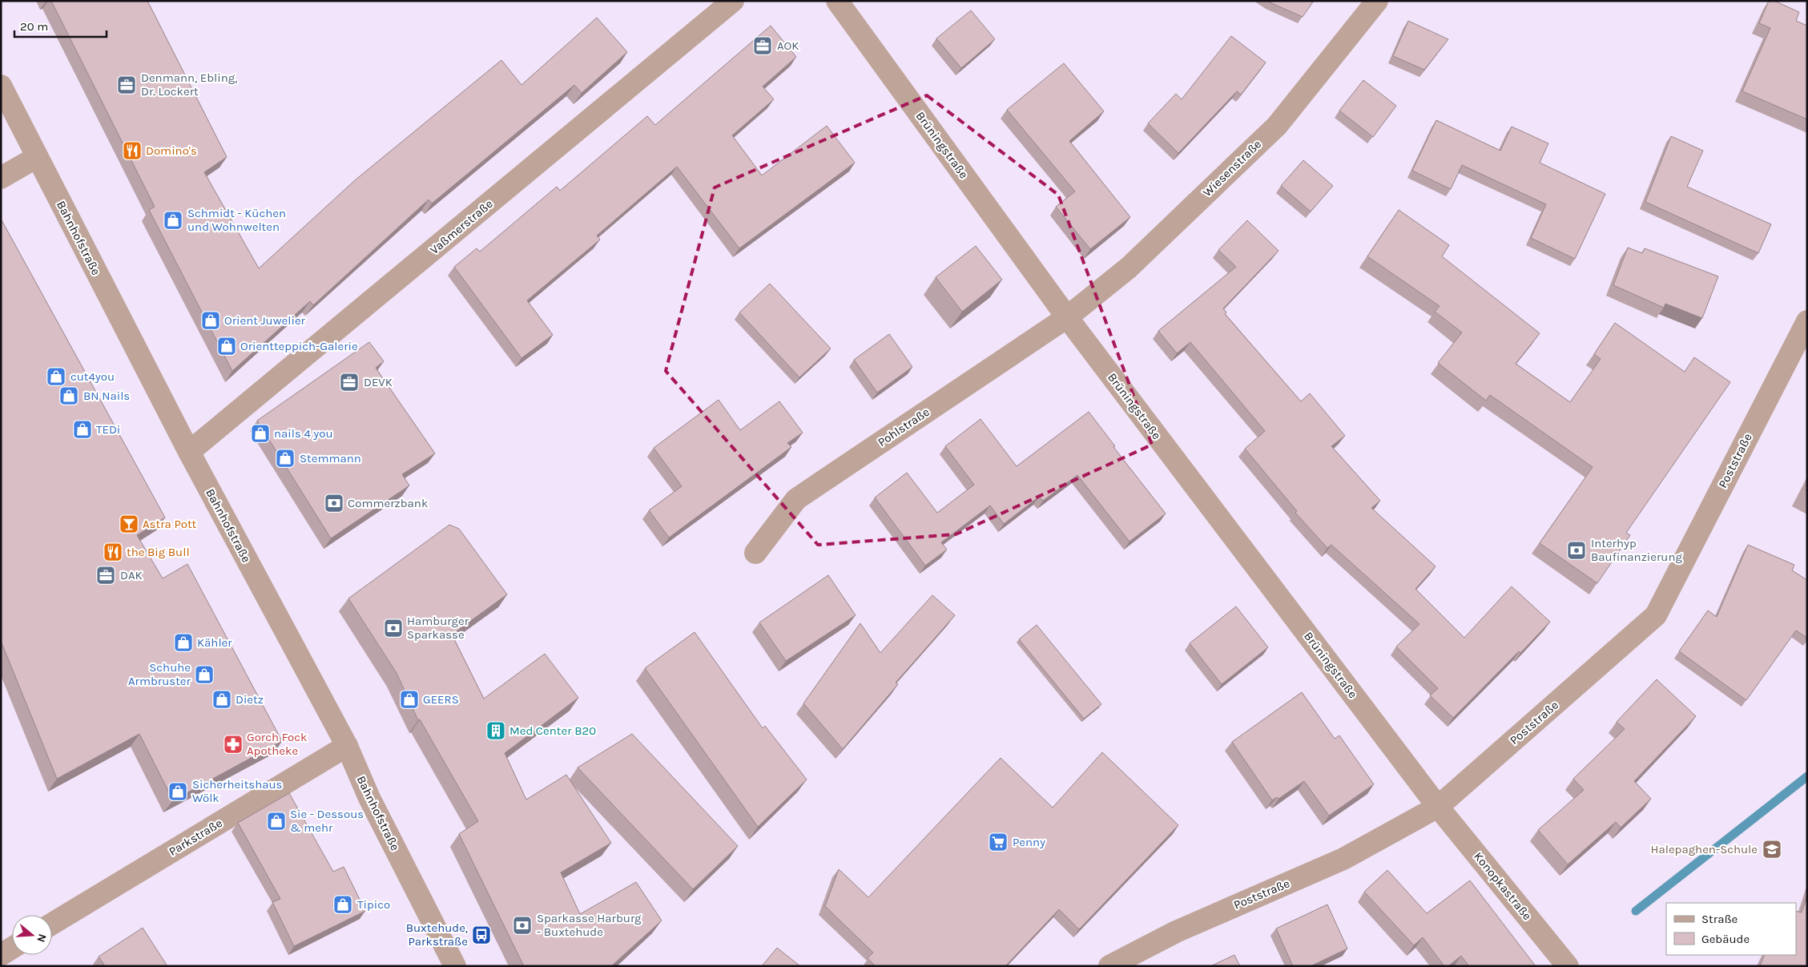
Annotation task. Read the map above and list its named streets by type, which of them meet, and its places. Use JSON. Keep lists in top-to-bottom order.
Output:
{
  "streets": {
    "street": [
      "Brüningstraße",
      "Wiesenstraße",
      "Vaßmerstraße",
      "Bahnhofstraße",
      "Pohlstraße",
      "Poststraße",
      "Parkstraße",
      "Konopkastraße"
    ]
  },
  "crossings": [
    ["Brüningstraße", "Wiesenstraße"],
    ["Brüningstraße", "Pohlstraße"],
    ["Brüningstraße", "Poststraße"],
    ["Brüningstraße", "Konopkastraße"],
    ["Wiesenstraße", "Pohlstraße"],
    ["Vaßmerstraße", "Bahnhofstraße"],
    ["Bahnhofstraße", "Parkstraße"],
    ["Poststraße", "Konopkastraße"]
  ],
  "places": {
    "office": [
      "AOK",
      "Denmann, Ebling, Dr. Lockert",
      "DEVK",
      "DAK"
    ],
    "restaurant": ["Domino's", "the Big Bull"],
    "shop": [
      "Schmidt - Küchen und Wohnwelten",
      "Orient Juwelier",
      "Orientteppich-Galerie",
      "cut4you",
      "BN Nails",
      "TEDi",
      "nails 4 you",
      "Stemmann",
      "Kähler",
      "Schuhe Armbruster",
      "Dietz",
      "GEERS",
      "Sicherheitshaus Wölk",
      "Sie - Dessous & mehr",
      "Tipico"
    ],
    "bank": [
      "Commerzbank",
      "Interhyp Baufinanzierung",
      "Hamburger Sparkasse",
      "Sparkasse Harburg - Buxtehude"
    ],
    "bar": ["Astra Pott"],
    "building": ["Med Center B20"],
    "pharmacy": ["Gorch Fock Apotheke"],
    "supermarket": ["Penny"],
    "school or university": ["Halepaghen-Schule"],
    "bus stop": ["Buxtehude, Parkstraße"]
  },
  "legend": ["Straße", "Gebäude"],
  "scale_bar": "20 m",
  "north": "right"
}
